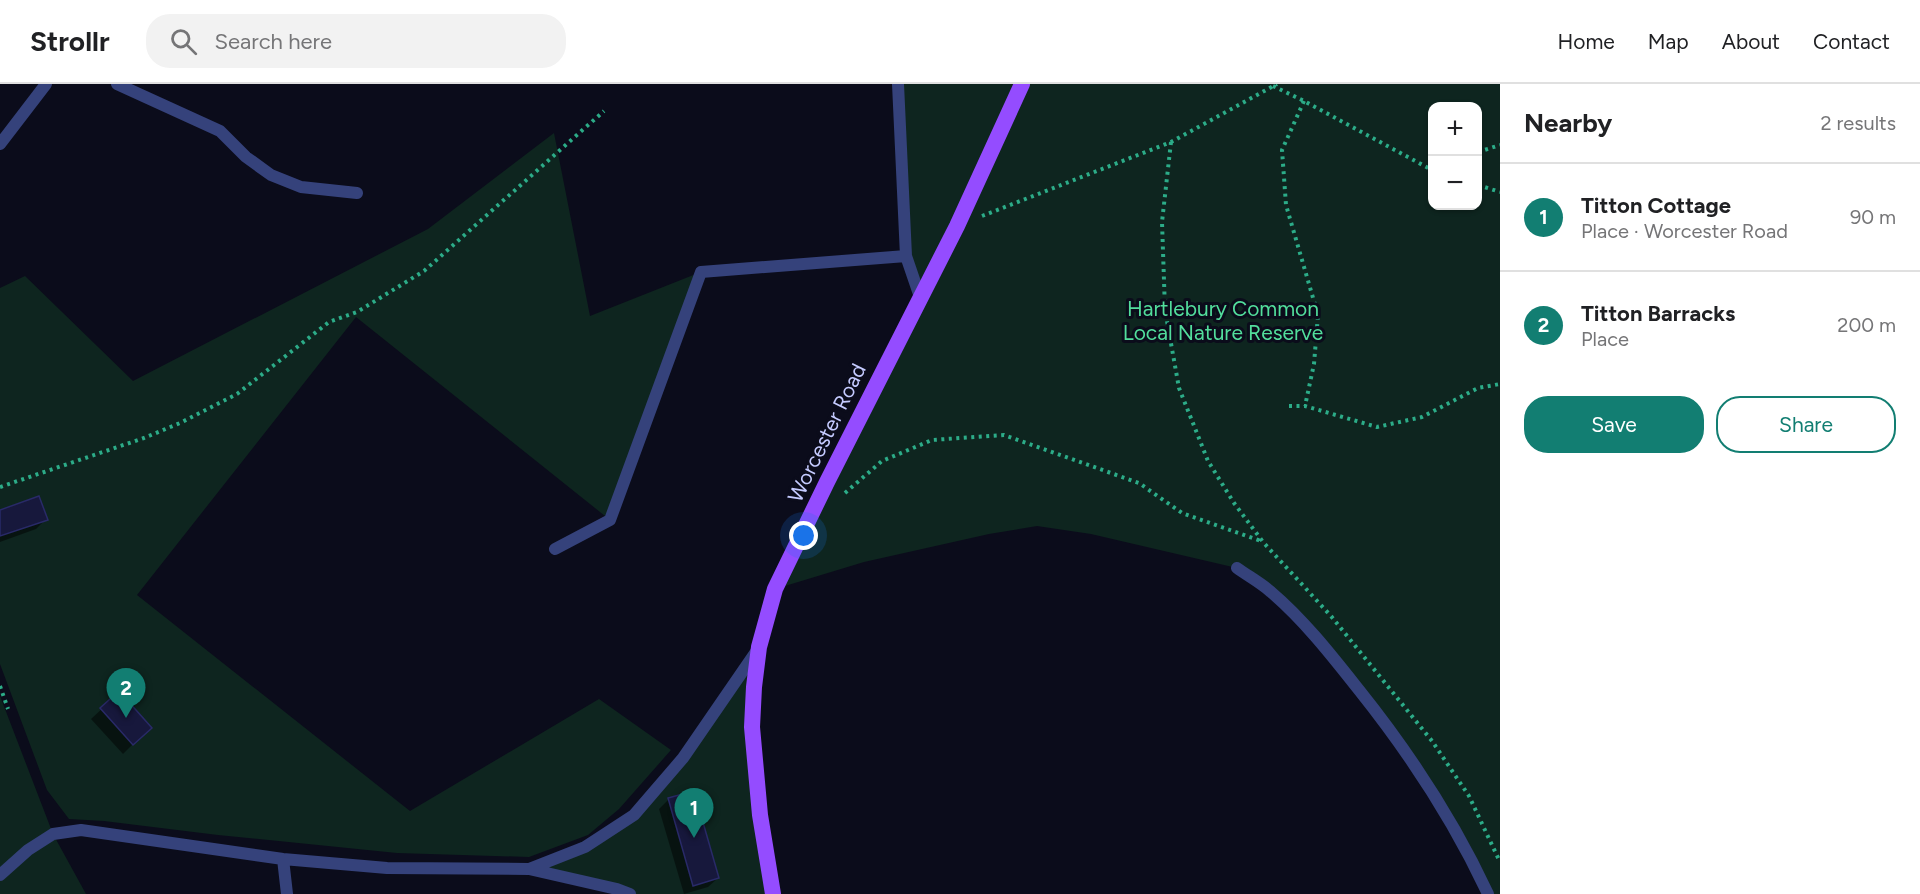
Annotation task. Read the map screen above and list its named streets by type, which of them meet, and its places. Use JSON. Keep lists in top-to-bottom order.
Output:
{
  "streets": {
    "main road": ["Worcester Road"]
  },
  "parks": ["Hartlebury Common Local Nature Reserve"],
  "page": {
    "header": "Strollr",
    "search": "Search here",
    "nav": [
      "Home",
      "Map",
      "About",
      "Contact"
    ],
    "heading": ["Nearby", "2 results"],
    "map_buttons": ["+", "−"],
    "list": [
      {
        "mark": "1",
        "name": "Titton Cottage",
        "note": "Place · Worcester Road",
        "value": "90 m"
      },
      {
        "mark": "2",
        "name": "Titton Barracks",
        "note": "Place",
        "value": "200 m"
      }
    ],
    "buttons": ["Save", "Share"],
    "pins": ["2", "1"]
  }
}
